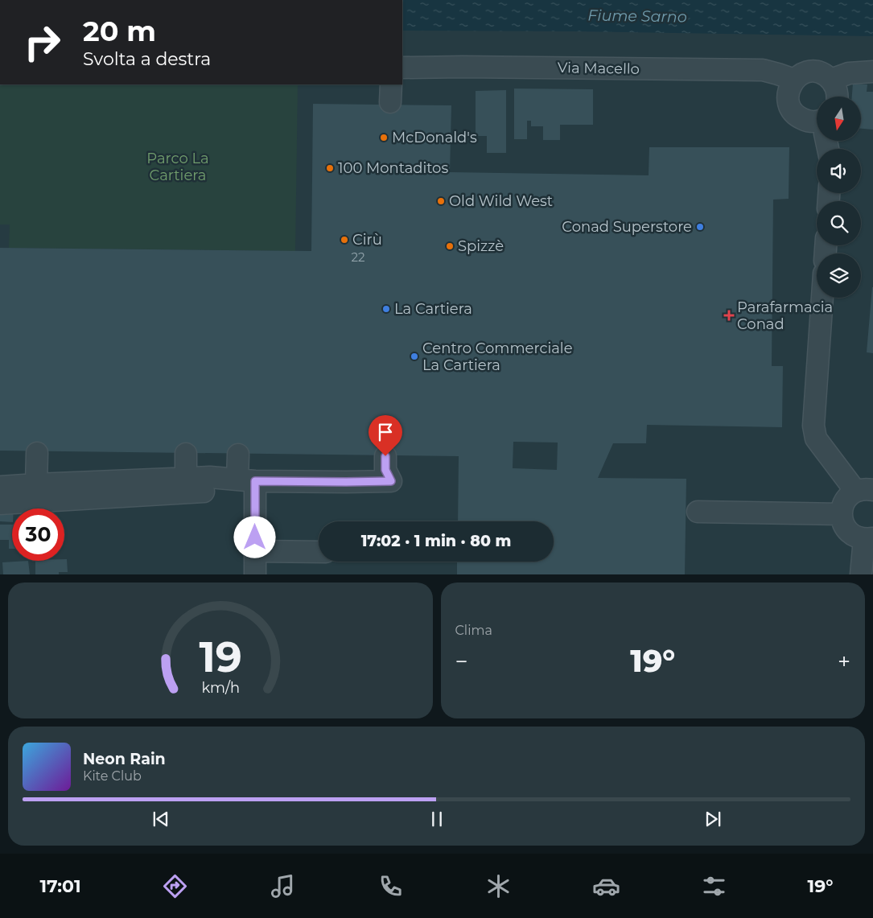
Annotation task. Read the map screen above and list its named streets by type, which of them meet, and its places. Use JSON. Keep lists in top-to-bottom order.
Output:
{
  "streets": {
    "street": ["Via Macello"]
  },
  "water": ["Fiume Sarno"],
  "parks": ["Parco La Cartiera"],
  "places": {
    "other": [
      "McDonald's",
      "100 Montaditos",
      "Old Wild West",
      "Conad Superstore",
      "Cirù",
      "Spizzè",
      "La Cartiera",
      "Centro Commerciale La Cartiera"
    ],
    "health": ["Parafarmacia Conad"]
  },
  "house_numbers": ["22"],
  "north": "bottom",
  "page": {
    "turn": ["20 m", "Svolta a destra"],
    "limit": "30",
    "trip": "17:02 · 1 min · 80 m",
    "tile": "Clima",
    "heat": ["−", "19°", "+"],
    "song": ["Neon Rain", "Kite Club"],
    "tabs": ["17:01", "19°"],
    "gauge": ["19", "km/h"]
  }
}
